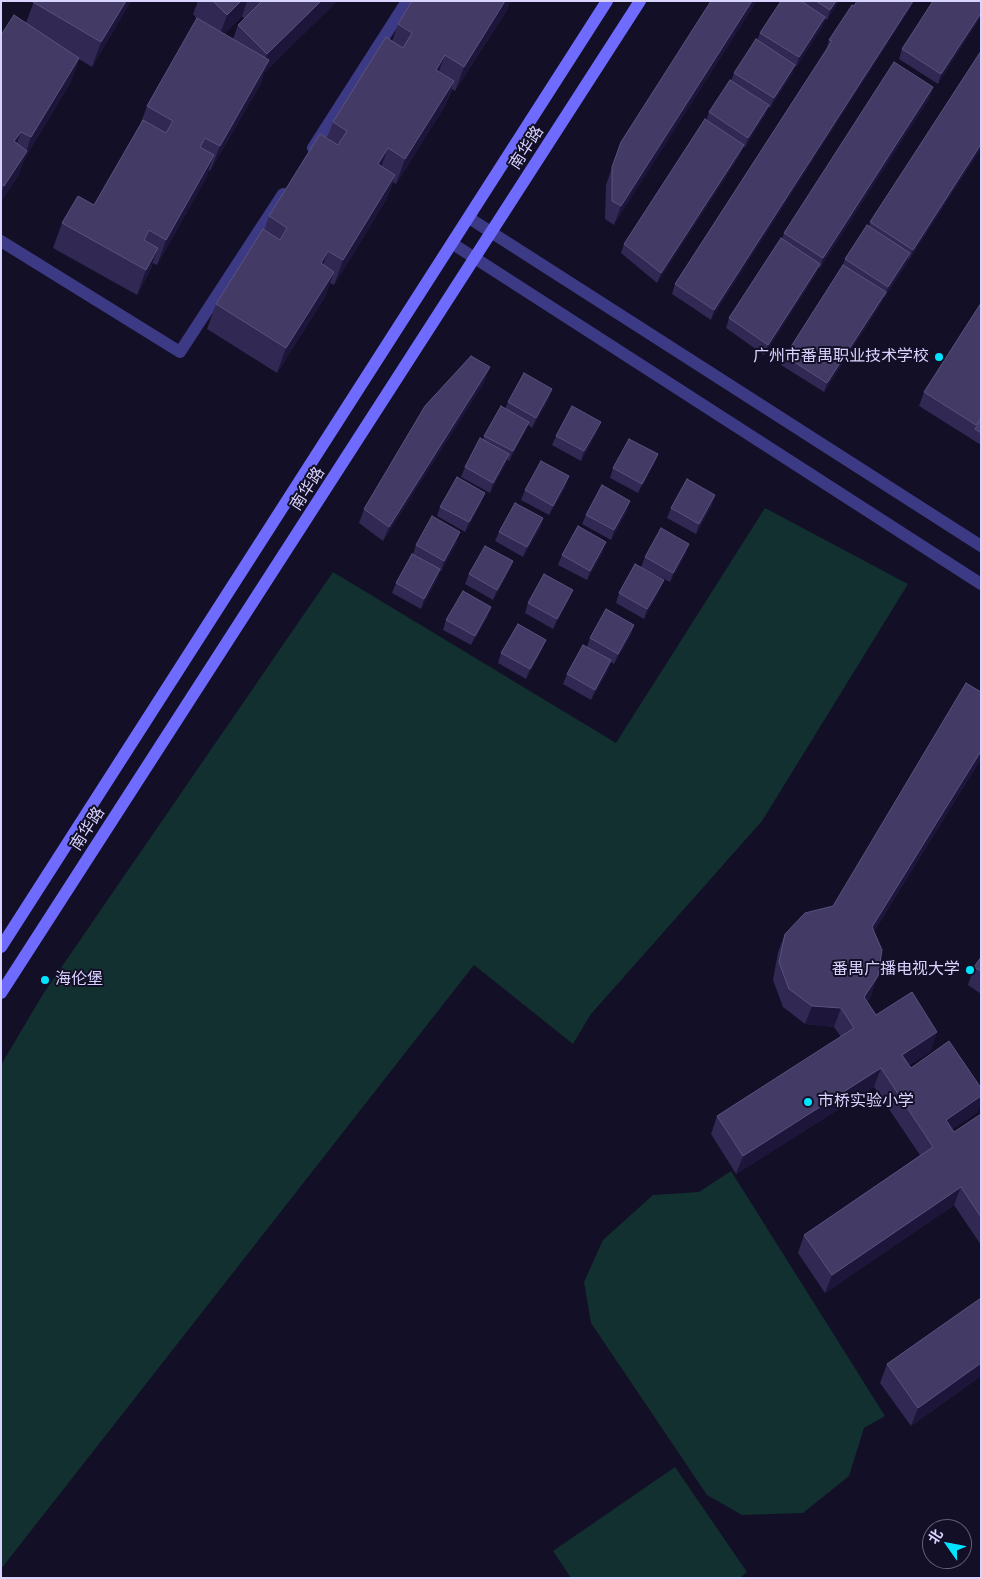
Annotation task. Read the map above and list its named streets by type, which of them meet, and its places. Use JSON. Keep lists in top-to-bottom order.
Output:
{
  "streets": {
    "street": ["南华路"]
  },
  "places": [
    "广州市番禺职业技术学校",
    "番禺广播电视大学",
    "海伦堡",
    "市桥实验小学"
  ],
  "north": "top left"
}
